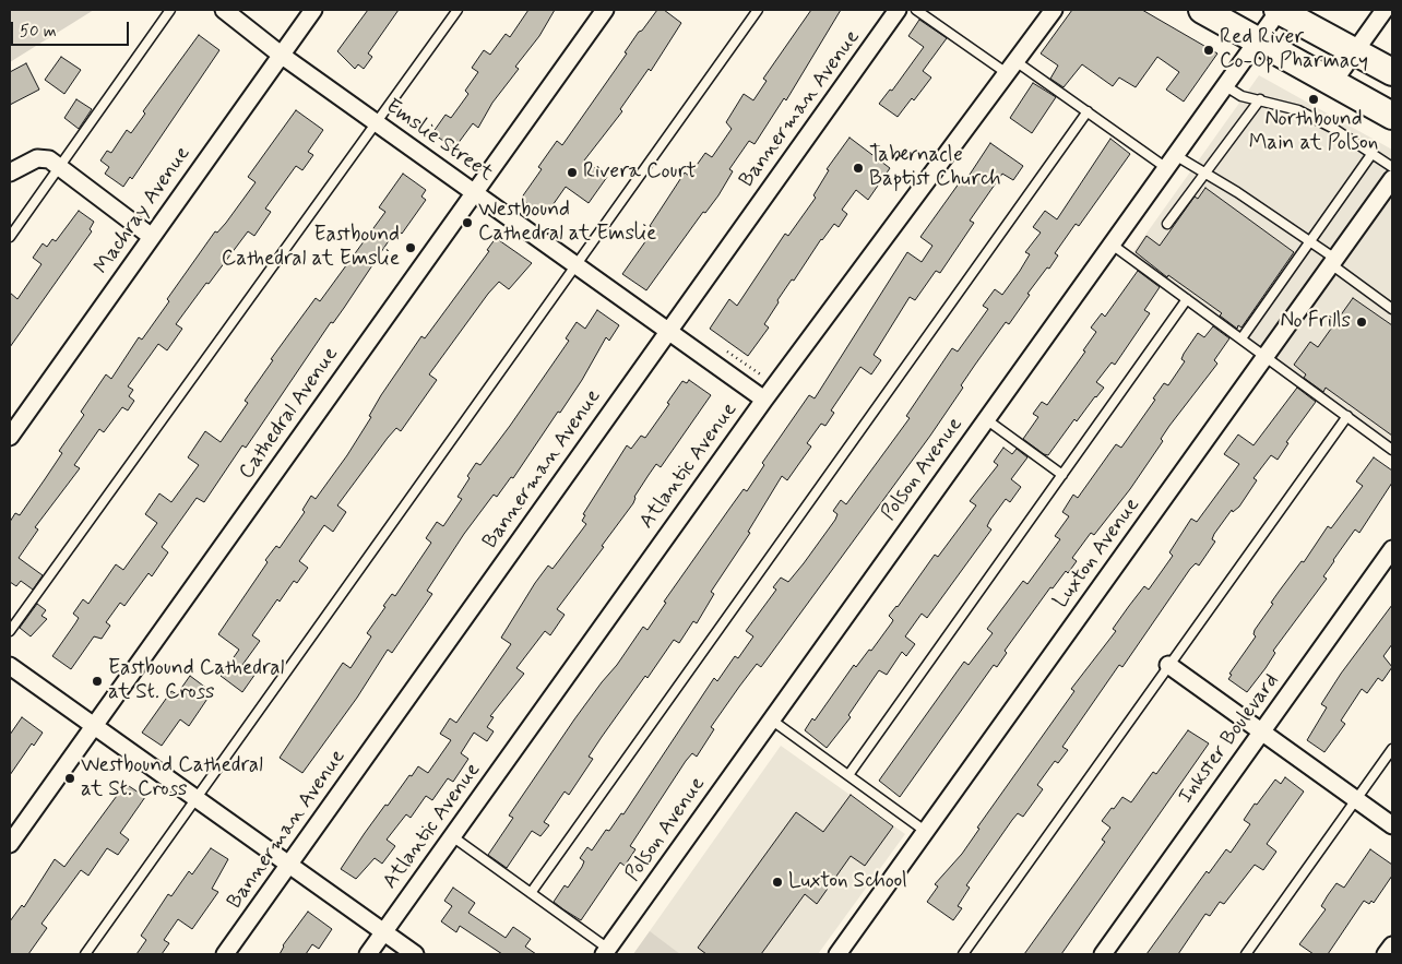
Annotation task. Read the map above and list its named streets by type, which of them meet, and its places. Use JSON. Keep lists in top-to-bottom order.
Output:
{
  "streets": {
    "street": [
      "Bannerman Avenue",
      "Emslie Street",
      "Machray Avenue",
      "Cathedral Avenue",
      "Atlantic Avenue",
      "Polson Avenue",
      "Luxton Avenue",
      "Inkster Boulevard"
    ]
  },
  "crossings": [
    ["Bannerman Avenue", "Emslie Street"],
    ["Emslie Street", "Machray Avenue"],
    ["Emslie Street", "Cathedral Avenue"],
    ["Emslie Street", "Atlantic Avenue"]
  ],
  "places": [
    "Red River Co-Op Pharmacy",
    "Northbound Main at Polson",
    "Tabernacle Baptist Church",
    "Rivera Court",
    "Westbound Cathedral at Emslie",
    "Eastbound Cathedral at Emslie",
    "No Frills",
    "Eastbound Cathedral at St. Cross",
    "Westbound Cathedral at St. Cross",
    "Luxton School"
  ],
  "scale_bar": "50 m"
}
